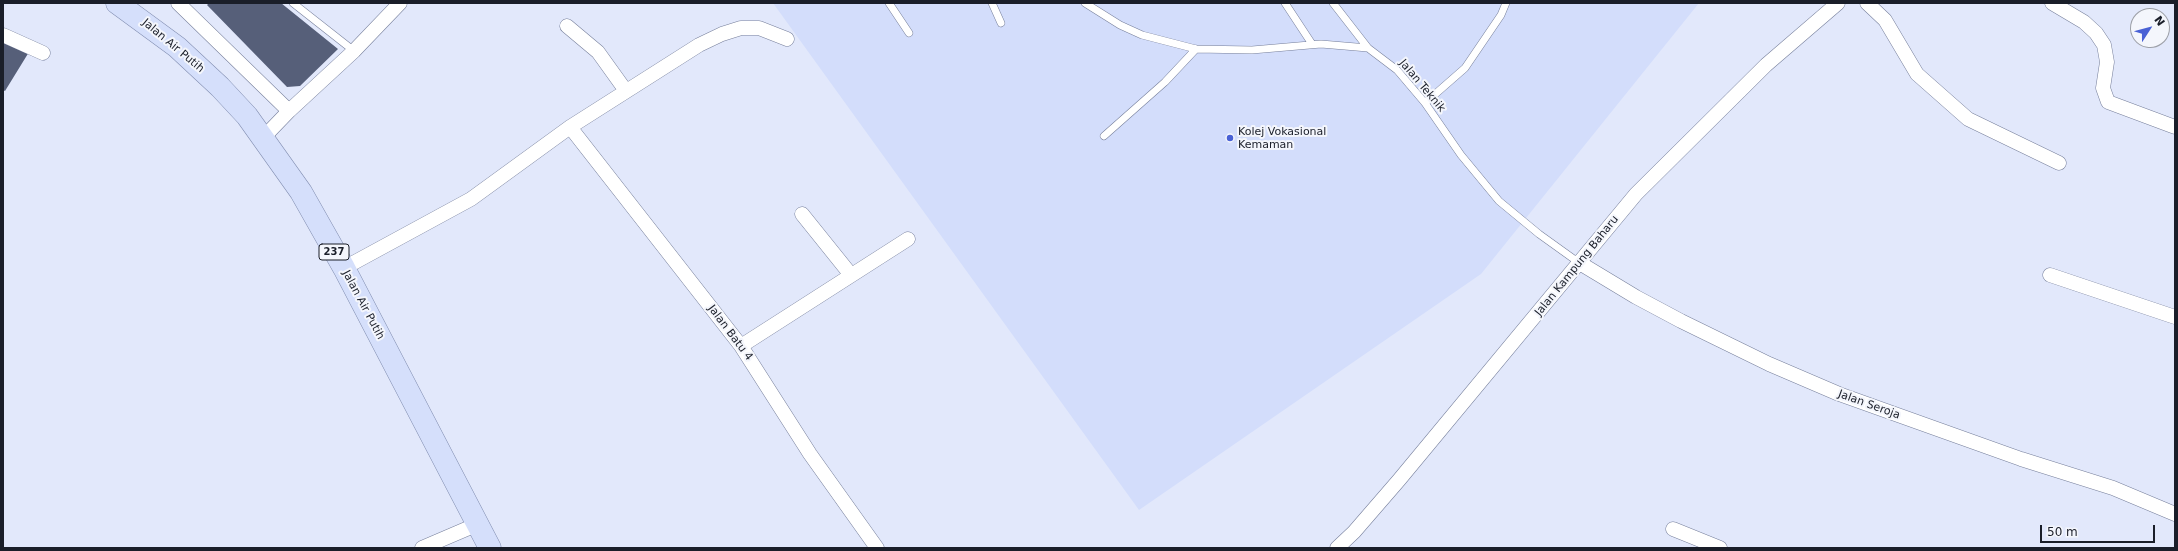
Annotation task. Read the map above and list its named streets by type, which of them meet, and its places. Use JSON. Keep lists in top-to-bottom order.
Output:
{
  "streets": {
    "main road": ["Jalan Air Putih", "237"],
    "street": ["Jalan Kampung Baharu", "Jalan Batu 4", "Jalan Seroja"],
    "lane": ["Jalan Teknik"]
  },
  "crossings": [
    ["Jalan Teknik", "Jalan Kampung Baharu"],
    ["Jalan Teknik", "Jalan Seroja"],
    ["Jalan Kampung Baharu", "Jalan Seroja"]
  ],
  "places": ["Kolej Vokasional Kemaman"],
  "scale_bar": "50 m",
  "north": "top right"
}
